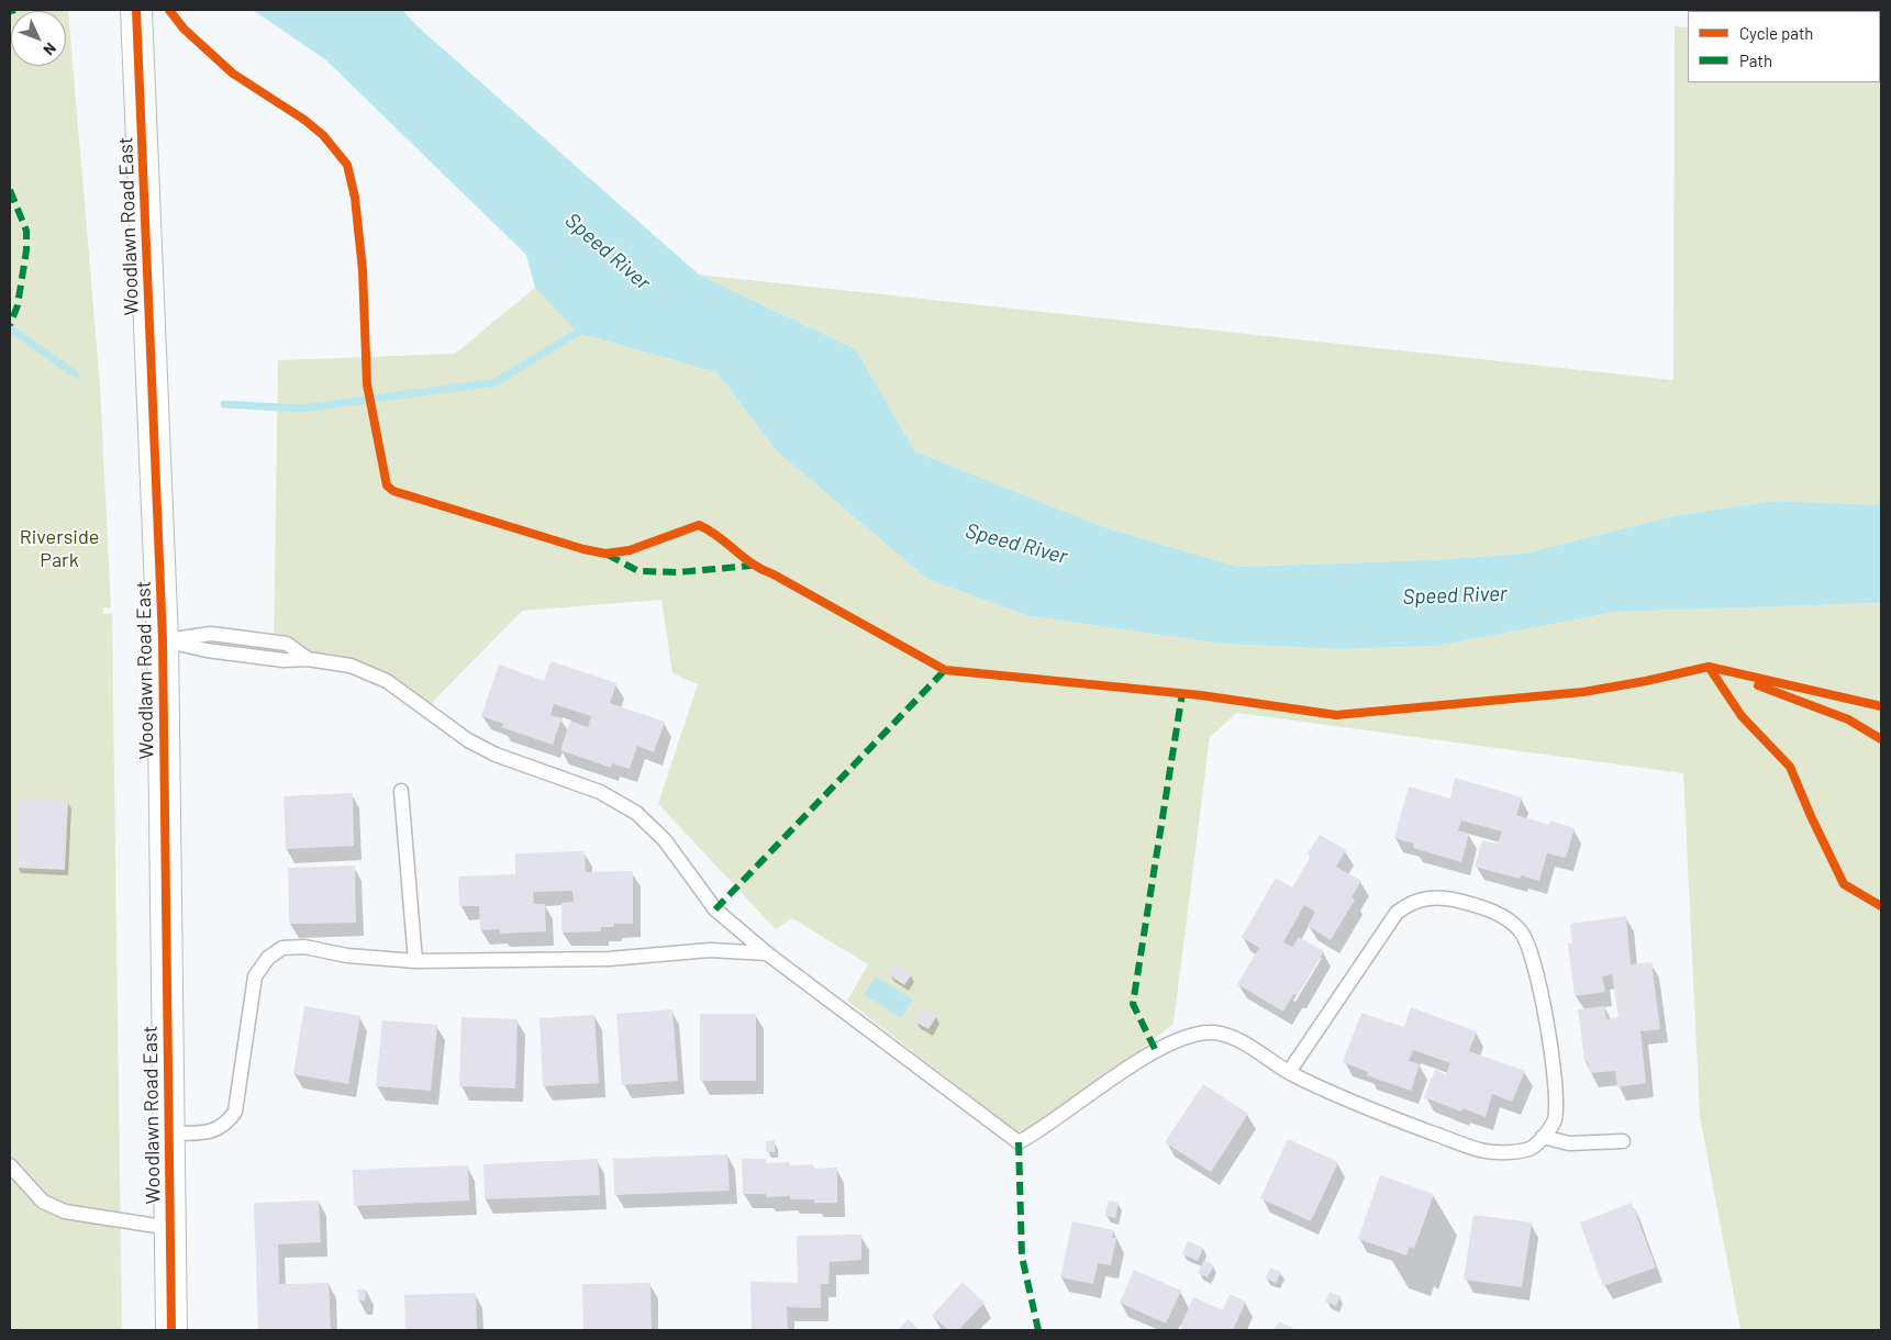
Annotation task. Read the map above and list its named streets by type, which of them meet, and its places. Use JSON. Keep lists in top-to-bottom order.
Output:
{
  "streets": {
    "main road": ["Woodlawn Road East"]
  },
  "water": ["Speed River"],
  "parks": ["Riverside Park"],
  "legend": ["Cycle path", "Path"],
  "north": "bottom right"
}
